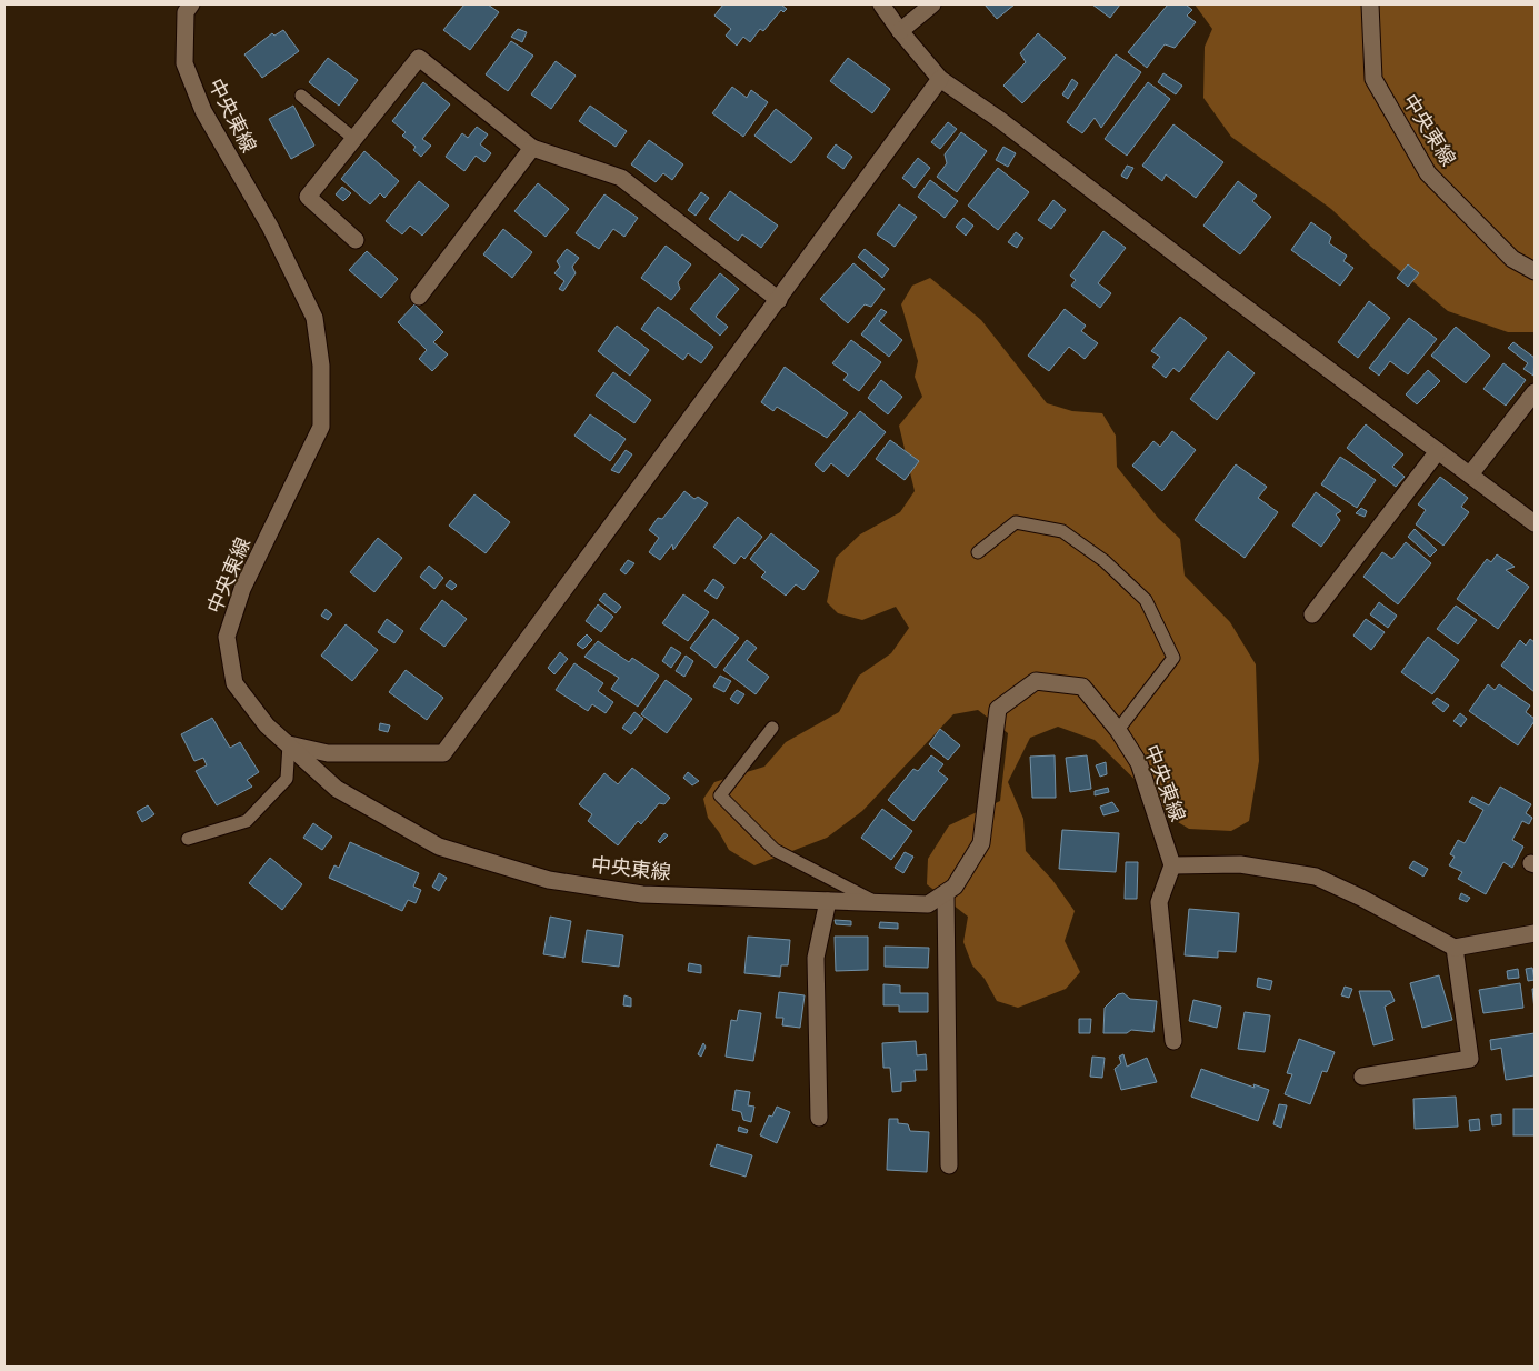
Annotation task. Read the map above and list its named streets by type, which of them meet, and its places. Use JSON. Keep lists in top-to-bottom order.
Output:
{
  "streets": {
    "street": ["中央東線"]
  }
}
